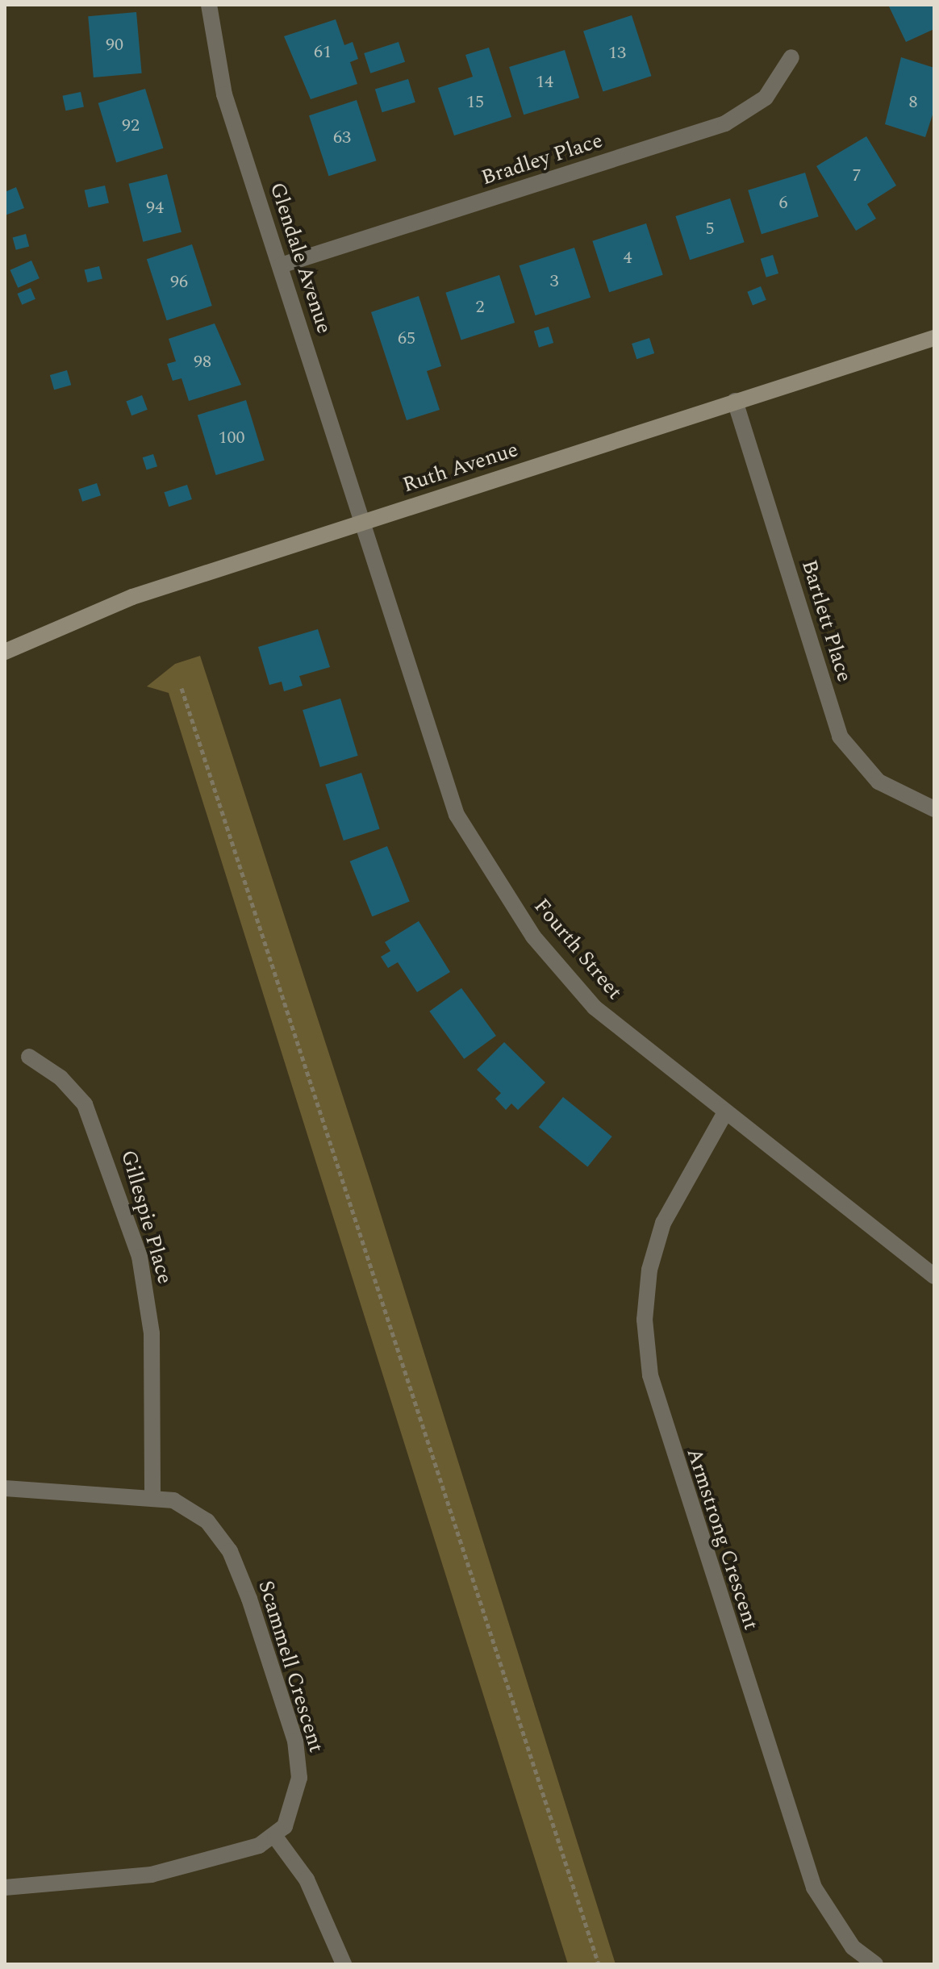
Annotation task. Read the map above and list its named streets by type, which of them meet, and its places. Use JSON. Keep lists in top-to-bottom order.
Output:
{
  "streets": {
    "main road": ["Ruth Avenue"],
    "street": [
      "Bradley Place",
      "Glendale Avenue",
      "Bartlett Place",
      "Fourth Street",
      "Gillespie Place",
      "Armstrong Crescent",
      "Scammell Crescent"
    ]
  },
  "crossings": [
    ["Bradley Place", "Glendale Avenue"],
    ["Glendale Avenue", "Ruth Avenue"],
    ["Glendale Avenue", "Fourth Street"],
    ["Ruth Avenue", "Bartlett Place"],
    ["Ruth Avenue", "Fourth Street"],
    ["Fourth Street", "Armstrong Crescent"],
    ["Gillespie Place", "Scammell Crescent"]
  ],
  "house_numbers": [
    "90",
    "61",
    "13",
    "14",
    "15",
    "8",
    "92",
    "63",
    "7",
    "6",
    "94",
    "5",
    "4",
    "3",
    "96",
    "2",
    "65",
    "98",
    "100"
  ]
}
